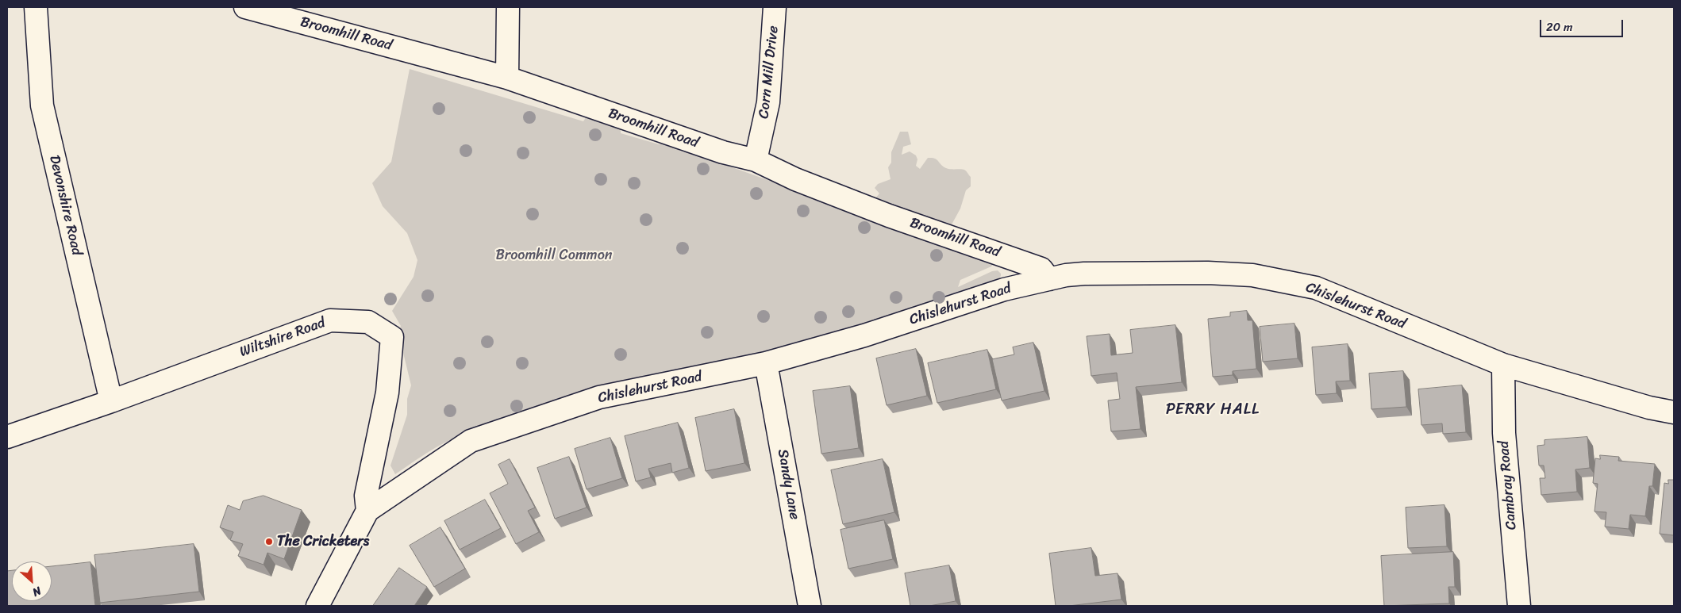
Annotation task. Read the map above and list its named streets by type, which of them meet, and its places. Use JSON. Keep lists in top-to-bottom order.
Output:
{
  "streets": {
    "street": [
      "Broomhill Road",
      "Corn Mill Drive",
      "Devonshire Road",
      "Chislehurst Road",
      "Wiltshire Road",
      "Sandy Lane",
      "Cambray Road"
    ]
  },
  "crossings": [
    ["Broomhill Road", "Corn Mill Drive"],
    ["Broomhill Road", "Chislehurst Road"],
    ["Devonshire Road", "Wiltshire Road"],
    ["Chislehurst Road", "Wiltshire Road"],
    ["Chislehurst Road", "Sandy Lane"],
    ["Chislehurst Road", "Cambray Road"]
  ],
  "districts": ["PERRY HALL"],
  "parks": ["Broomhill Common"],
  "places": ["The Cricketers"],
  "scale_bar": "20 m",
  "north": "bottom right"
}
